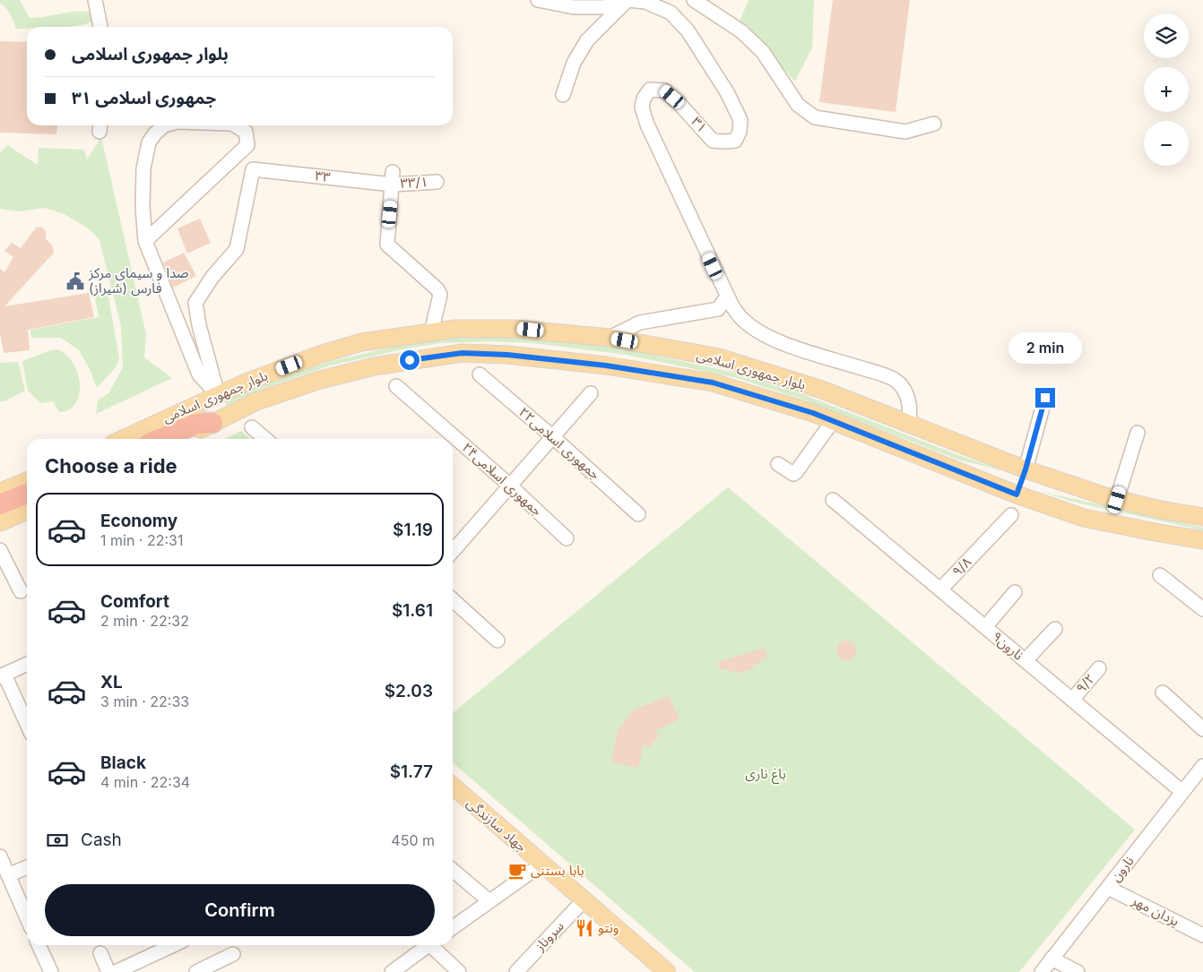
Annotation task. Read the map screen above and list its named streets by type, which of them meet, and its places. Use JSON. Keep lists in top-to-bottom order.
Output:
{
  "streets": {
    "main road": ["بلوار جمهوری اسلامی", "جهاد سازندگی"],
    "street": [
      "۳۱",
      "۳۳",
      "۳۳/۱",
      "جمهوری اسلامی۲۲",
      "جمهوری اسلامی۲۴",
      "۹/۸",
      "نارون۹",
      "۹/۲",
      "نارون",
      "یزدان مهر",
      "سروناز"
    ]
  },
  "crossings": [
    ["۳۳", "۳۳/۱"],
    ["۳۳", "بلوار جمهوری اسلامی"],
    ["۹/۸", "نارون۹"],
    ["نارون۹", "۹/۲"],
    ["نارون۹", "نارون"],
    ["جهاد سازندگی", "سروناز"],
    ["نارون", "یزدان مهر"]
  ],
  "parks": ["باغ ناری"],
  "places": {
    "public building": ["صدا و سیمای مرکز فارس (شیراز)"],
    "cafe": ["بابا بستنی"],
    "restaurant": ["ونتو"]
  },
  "page": {
    "map_buttons": ["+", "−"],
    "banner": ["بلوار جمهوری اسلامی", "جمهوری اسلامی ۳۱"],
    "bubble": "2 min",
    "heading": "Choose a ride",
    "list": [
      {
        "name": "Economy",
        "note": "1 min · 22:31",
        "value": "$1.19"
      },
      {
        "name": "Comfort",
        "note": "2 min · 22:32",
        "value": "$1.61"
      },
      {
        "name": "XL",
        "note": "3 min · 22:33",
        "value": "$2.03"
      },
      {
        "name": "Black",
        "note": "4 min · 22:34",
        "value": "$1.77"
      }
    ],
    "pay": ["Cash", "450 m"],
    "buttons": "Confirm"
  }
}
